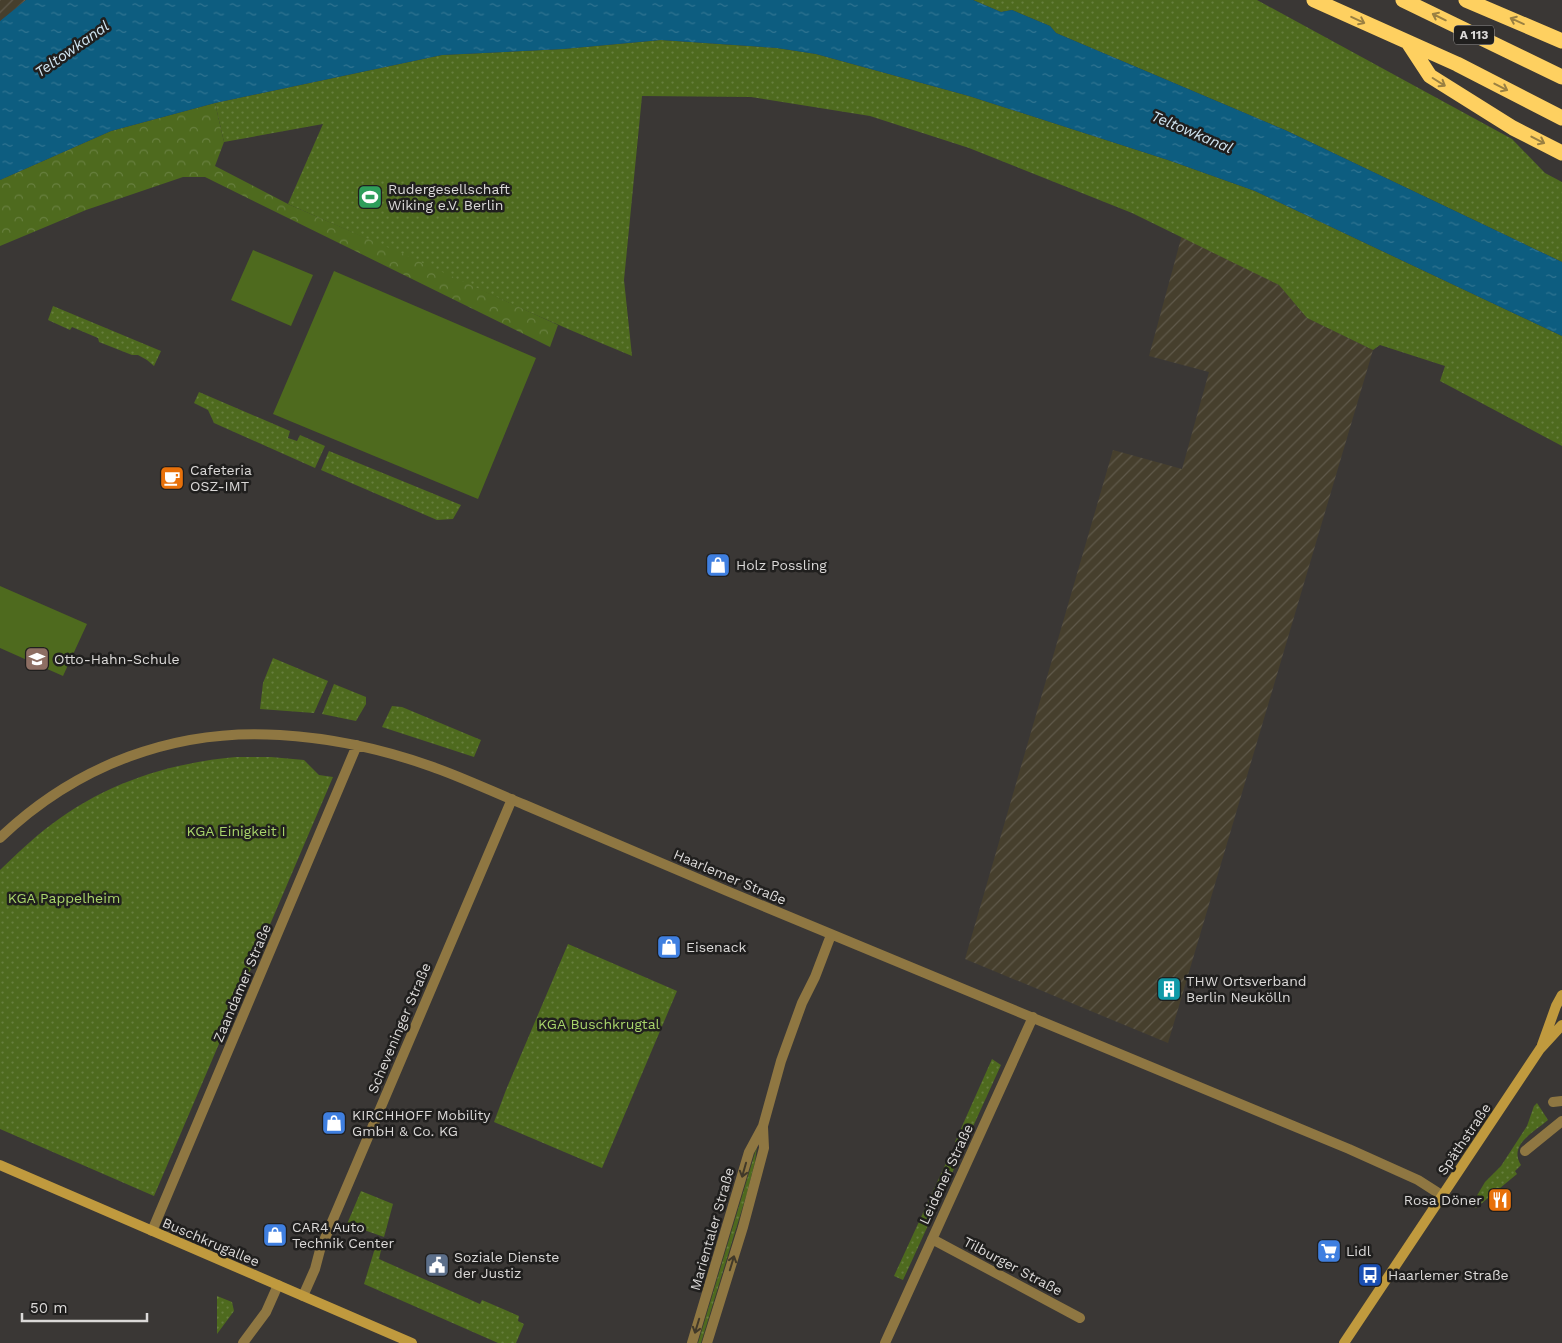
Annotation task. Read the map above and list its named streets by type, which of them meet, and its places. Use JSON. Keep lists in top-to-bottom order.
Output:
{
  "streets": {
    "highway": ["A 113"],
    "main road": ["Späthstraße", "Buschkrugallee"],
    "street": [
      "Haarlemer Straße",
      "Zaandamer Straße",
      "Scheveninger Straße",
      "Leidener Straße",
      "Marientaler Straße",
      "Tilburger Straße"
    ]
  },
  "crossings": [
    ["Haarlemer Straße", "Zaandamer Straße"],
    ["Haarlemer Straße", "Scheveninger Straße"],
    ["Haarlemer Straße", "Späthstraße"],
    ["Haarlemer Straße", "Leidener Straße"],
    ["Haarlemer Straße", "Marientaler Straße"],
    ["Zaandamer Straße", "Buschkrugallee"],
    ["Scheveninger Straße", "Buschkrugallee"],
    ["Leidener Straße", "Tilburger Straße"]
  ],
  "water": ["Teltowkanal"],
  "parks": ["KGA Einigkeit I", "KGA Pappelheim", "KGA Buschkrugtal"],
  "places": {
    "sports": ["Rudergesellschaft Wiking e.V. Berlin"],
    "cafe": ["Cafeteria OSZ-IMT"],
    "shop": [
      "Holz Possling",
      "Eisenack",
      "KIRCHHOFF Mobility GmbH & Co. KG",
      "CAR4 Auto Technik Center"
    ],
    "school or university": ["Otto-Hahn-Schule"],
    "building": ["THW Ortsverband Berlin Neukölln"],
    "restaurant": ["Rosa Döner"],
    "supermarket": ["Lidl"],
    "public building": ["Soziale Dienste der Justiz"],
    "bus stop": ["Haarlemer Straße"]
  },
  "scale_bar": "50 m"
}
